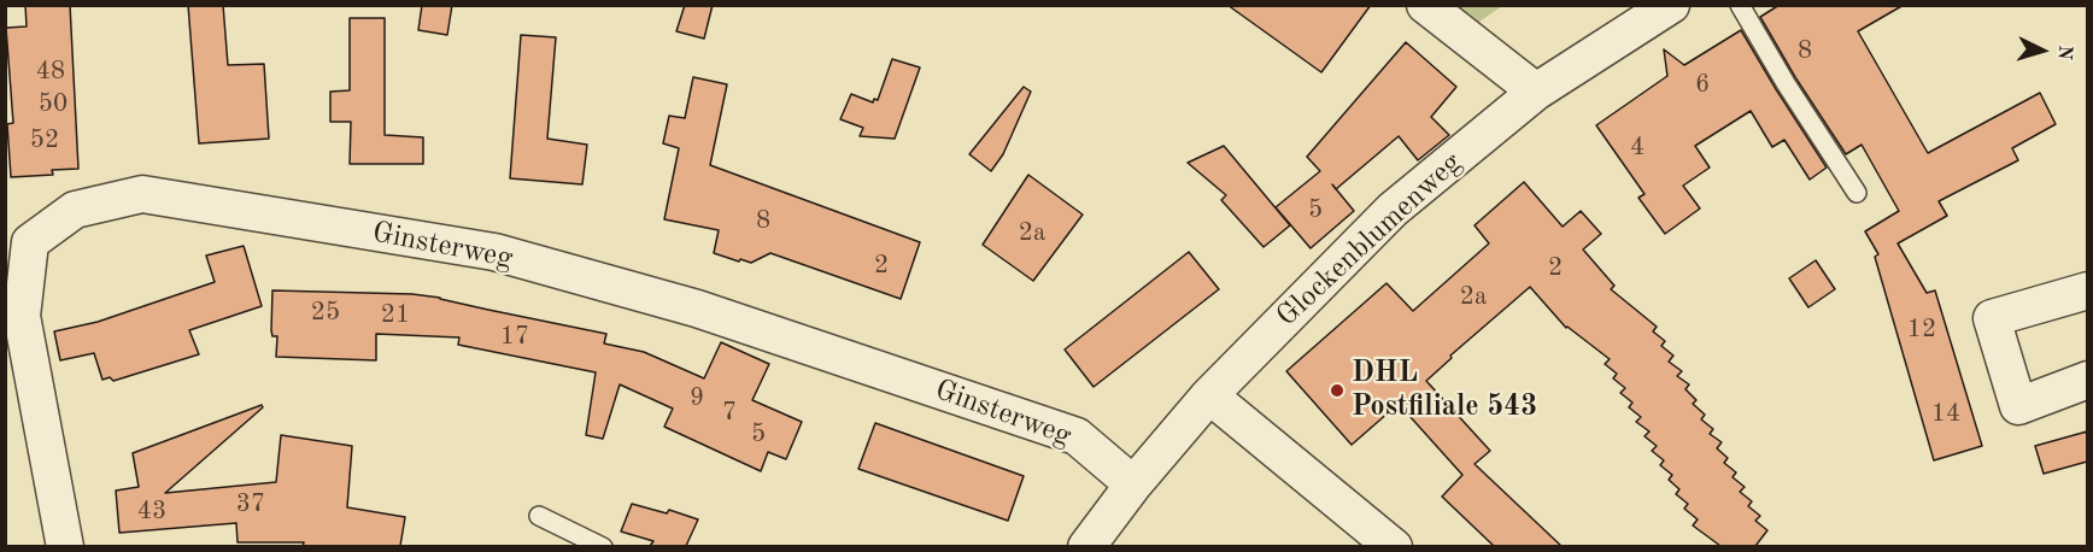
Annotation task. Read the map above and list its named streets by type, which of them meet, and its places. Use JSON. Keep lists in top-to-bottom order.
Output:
{
  "streets": {
    "street": ["Glockenblumenweg", "Ginsterweg"]
  },
  "crossings": [
    ["Glockenblumenweg", "Ginsterweg"]
  ],
  "places": ["DHL Postfiliale 543"],
  "house_numbers": [
    "8",
    "48",
    "6",
    "50",
    "52",
    "4",
    "5",
    "8",
    "2a",
    "2",
    "2",
    "2a",
    "25",
    "21",
    "12",
    "17",
    "9",
    "7",
    "14",
    "5",
    "37",
    "43"
  ],
  "north": "right"
}
